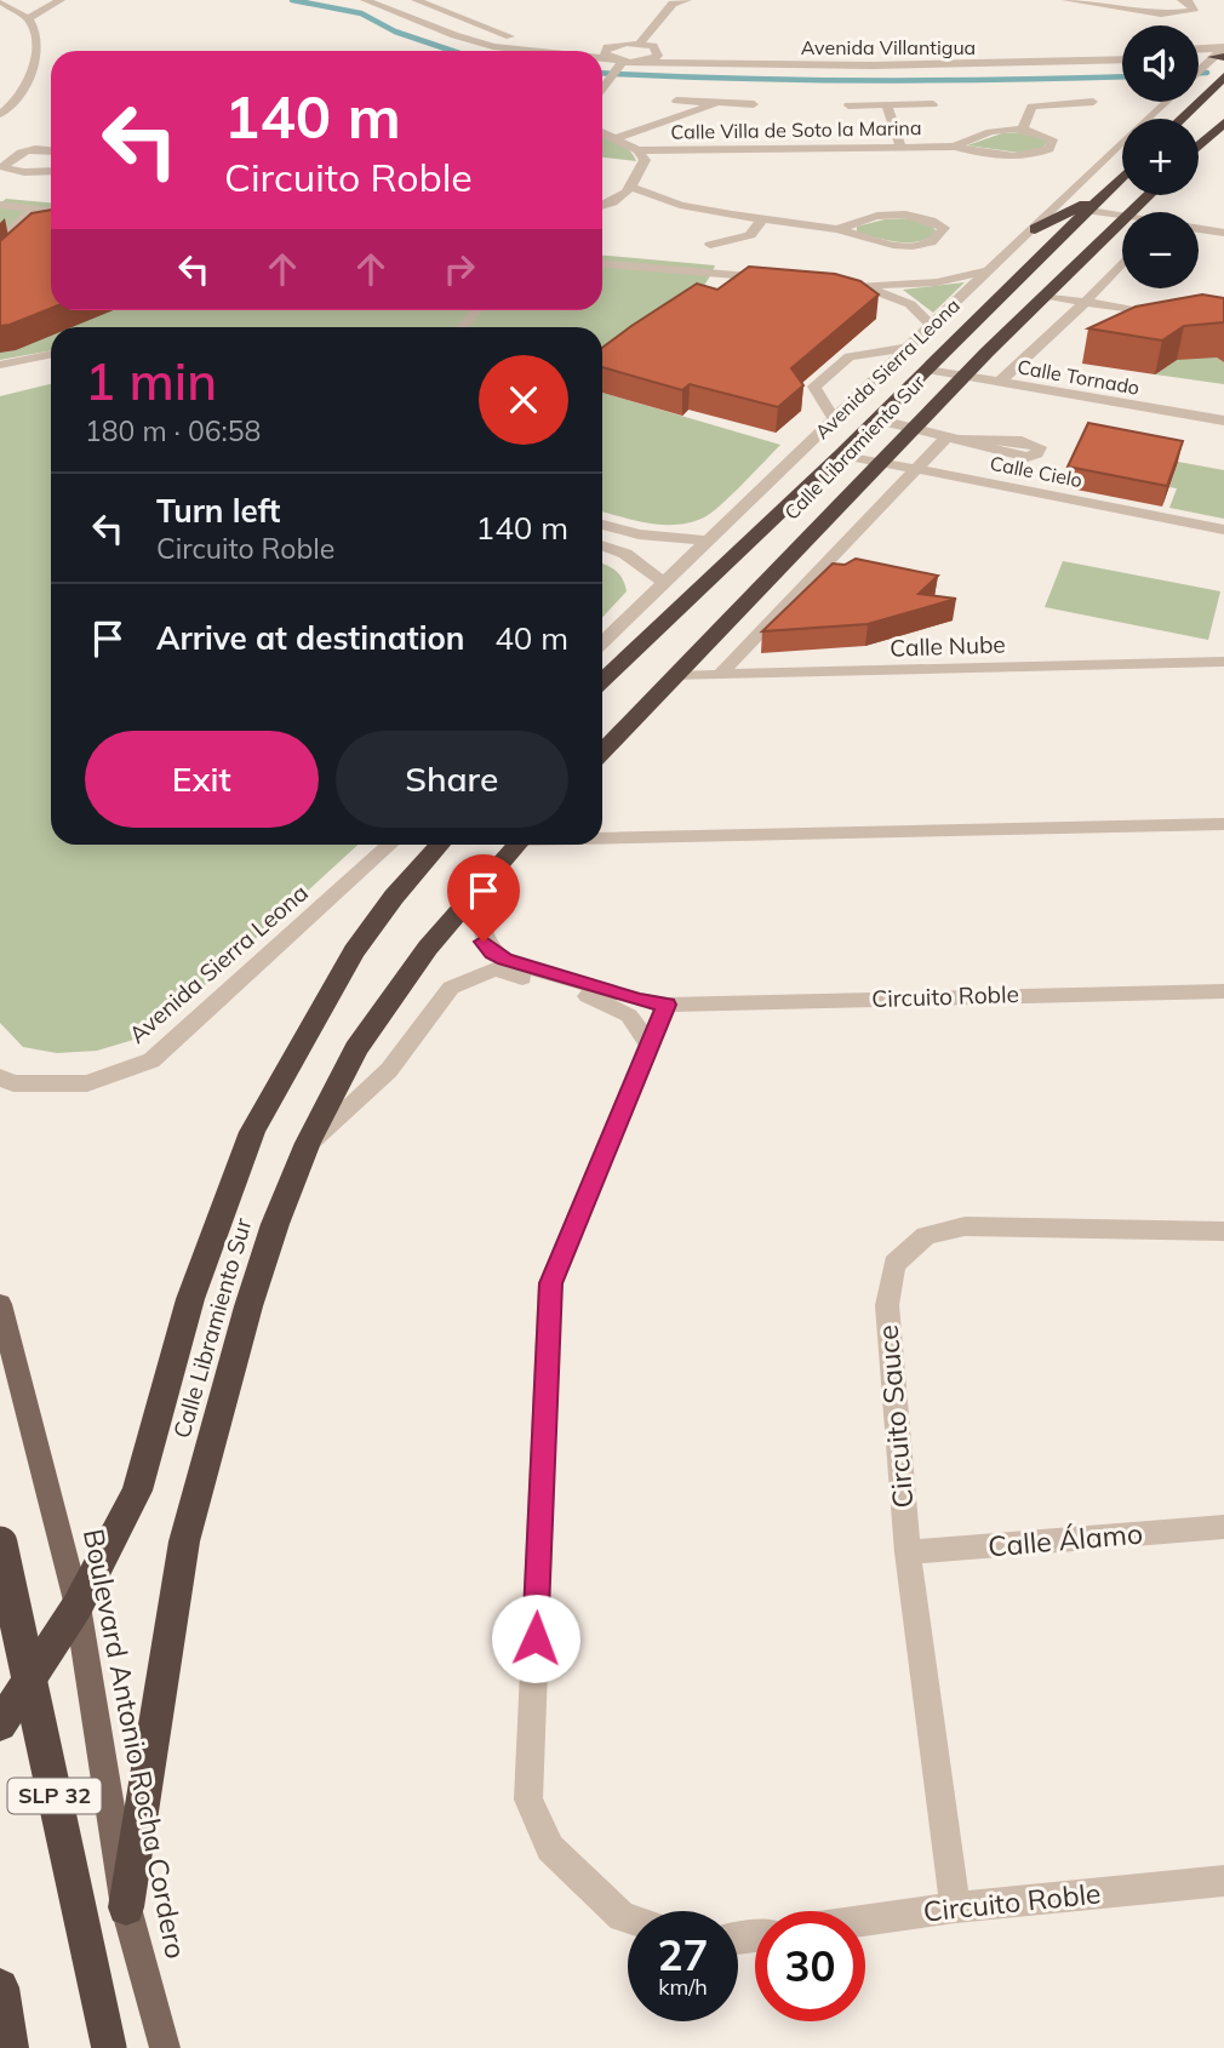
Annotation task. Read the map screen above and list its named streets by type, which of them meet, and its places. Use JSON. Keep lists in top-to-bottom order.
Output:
{
  "streets": {
    "highway": ["Calle Libramiento Sur", "SLP 32"],
    "main road": ["Boulevard Antonio Rocha Cordero"],
    "street": [
      "Avenida Villantigua",
      "Calle Villa de Soto la Marina",
      "Avenida Sierra Leona",
      "Calle Tornado",
      "Calle Cielo",
      "Calle Nube",
      "Circuito Roble",
      "Circuito Sauce",
      "Calle Álamo"
    ]
  },
  "crossings": [
    ["Calle Tornado", "Calle Libramiento Sur"],
    ["Calle Libramiento Sur", "Calle Cielo"],
    ["Calle Libramiento Sur", "Calle Nube"],
    ["Calle Libramiento Sur", "Boulevard Antonio Rocha Cordero"],
    ["Circuito Roble", "Circuito Sauce"],
    ["Circuito Sauce", "Calle Álamo"]
  ],
  "page": {
    "map_buttons": ["+", "−"],
    "turn": ["140 m", "Circuito Roble"],
    "heading": ["1 min", "180 m · 06:58"],
    "list": [
      {
        "name": "Turn left",
        "note": "Circuito Roble",
        "value": "140 m"
      },
      {
        "name": "Arrive at destination",
        "value": "40 m"
      }
    ],
    "buttons": ["Exit", "Share"],
    "speed": "27 km/h",
    "limit": "30"
  }
}
